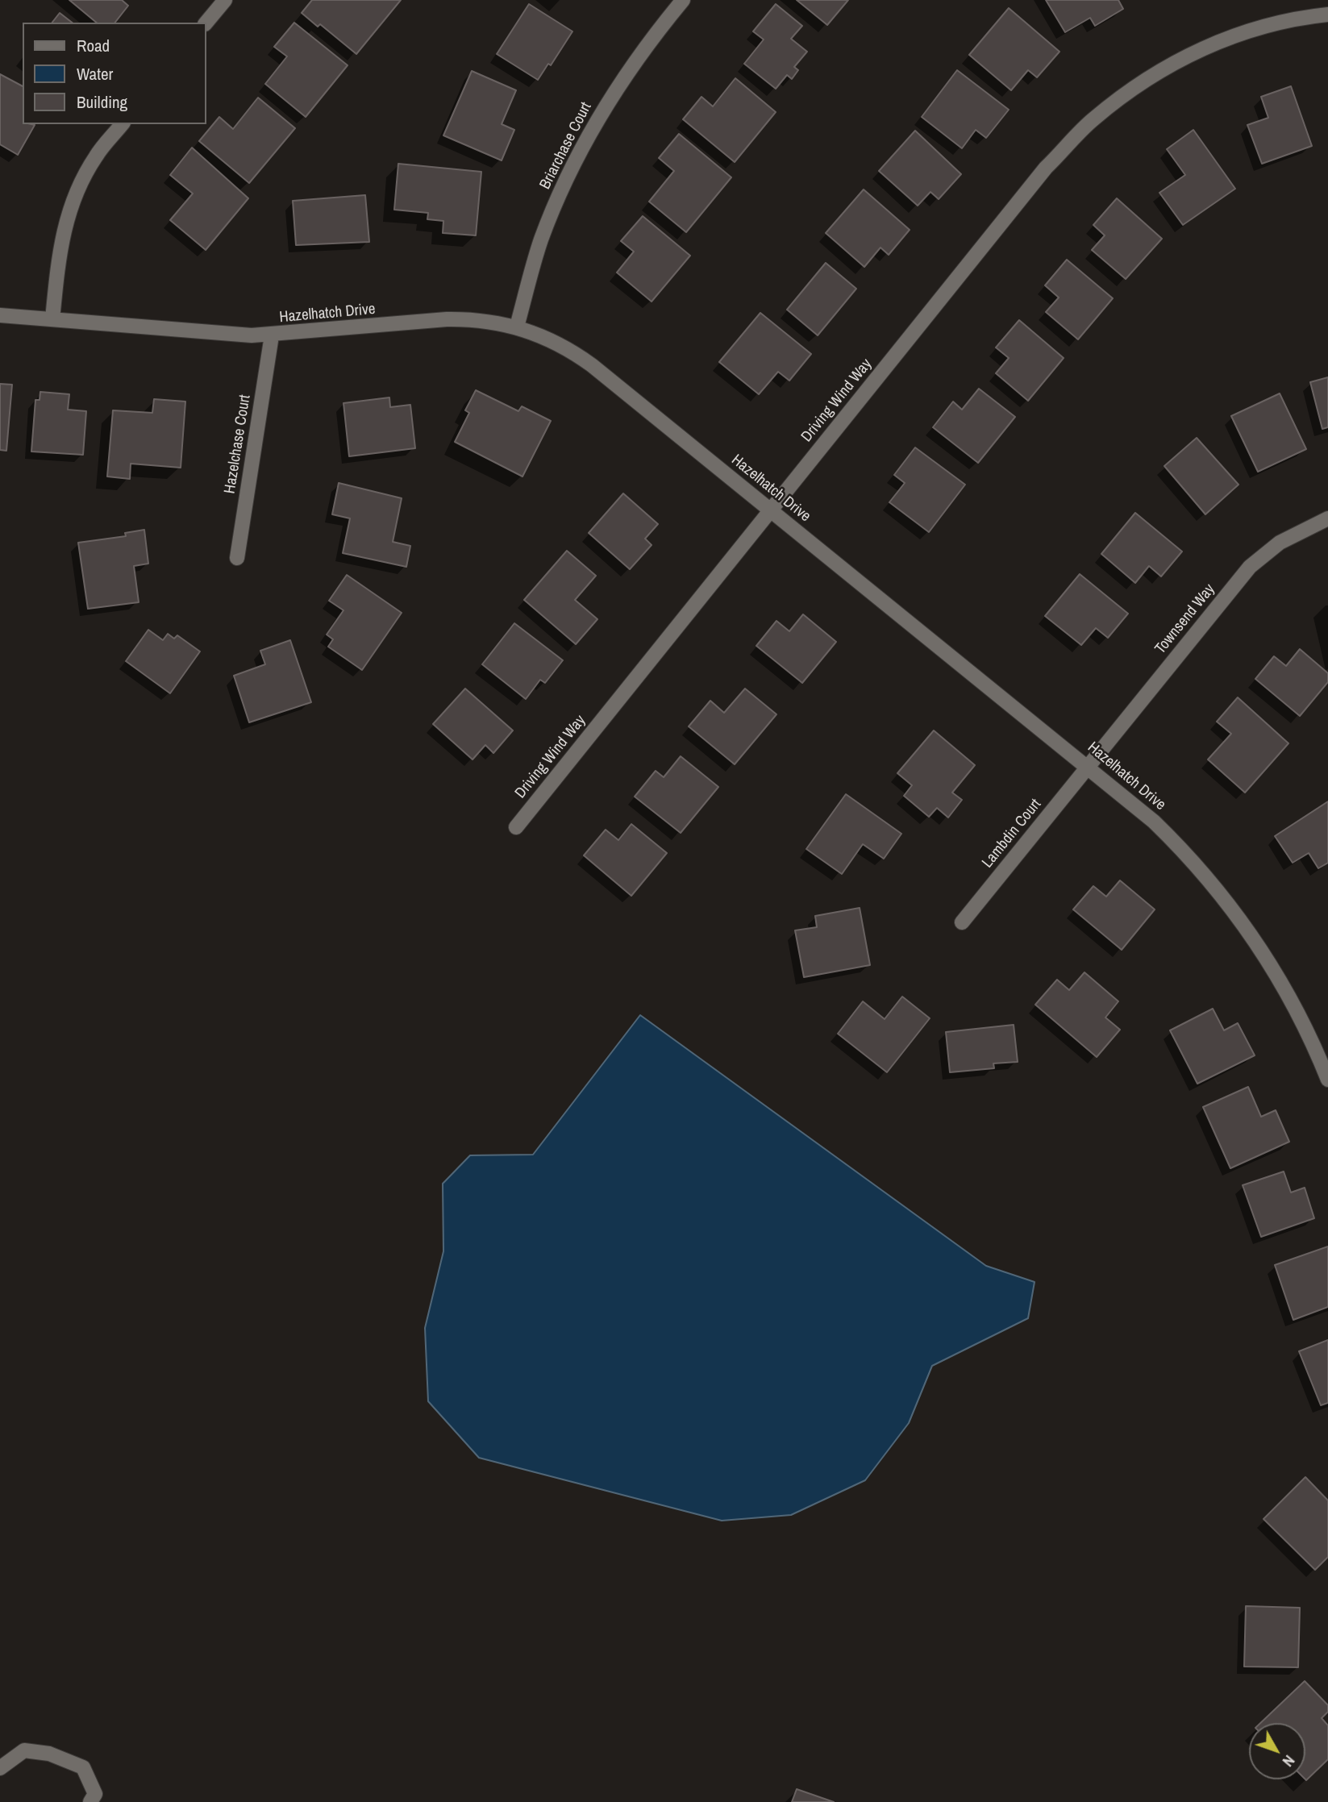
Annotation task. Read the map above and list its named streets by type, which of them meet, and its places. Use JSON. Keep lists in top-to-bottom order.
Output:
{
  "streets": {
    "street": [
      "Briarchase Court",
      "Hazelhatch Drive",
      "Driving Wind Way",
      "Hazelchase Court",
      "Townsend Way",
      "Lambdin Court"
    ]
  },
  "crossings": [
    ["Briarchase Court", "Hazelhatch Drive"],
    ["Hazelhatch Drive", "Driving Wind Way"],
    ["Hazelhatch Drive", "Hazelchase Court"],
    ["Hazelhatch Drive", "Townsend Way"],
    ["Hazelhatch Drive", "Lambdin Court"],
    ["Townsend Way", "Lambdin Court"]
  ],
  "legend": ["Road", "Water", "Building"],
  "north": "bottom right"
}
